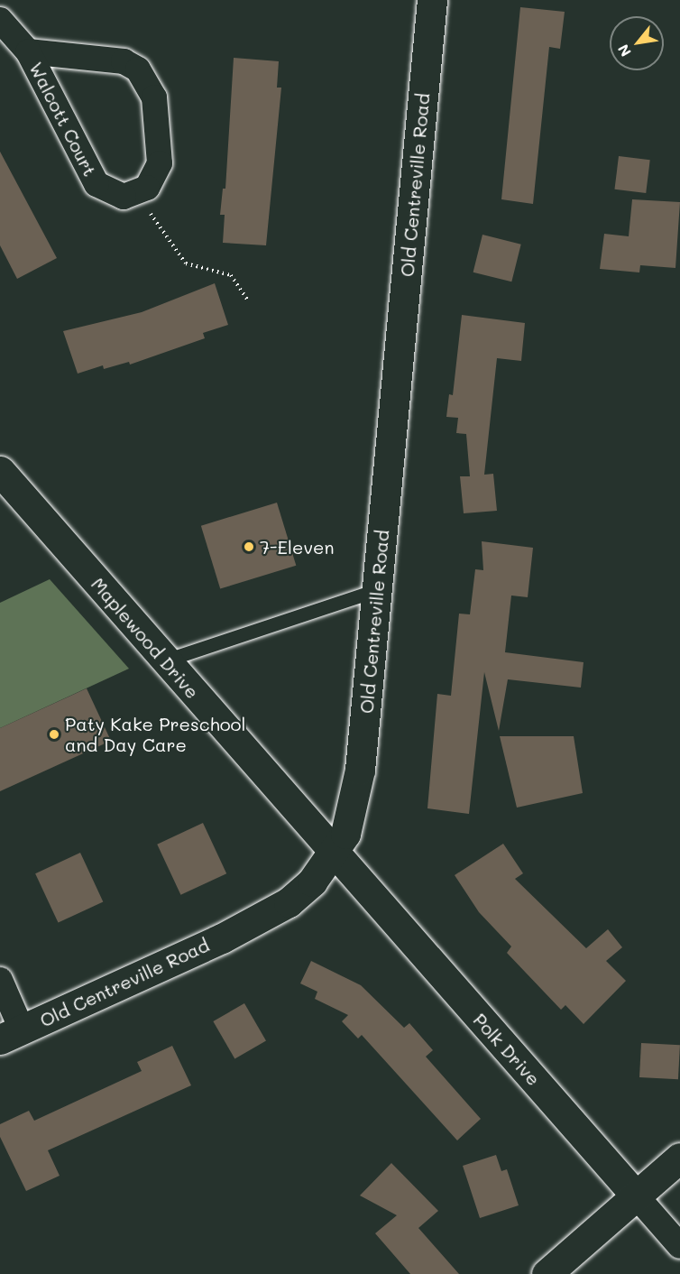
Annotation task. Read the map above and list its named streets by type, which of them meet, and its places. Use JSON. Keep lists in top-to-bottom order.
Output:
{
  "streets": {
    "street": [
      "Walcott Court",
      "Old Centreville Road",
      "Maplewood Drive",
      "Polk Drive"
    ]
  },
  "crossings": [
    ["Old Centreville Road", "Maplewood Drive"],
    ["Old Centreville Road", "Polk Drive"],
    ["Maplewood Drive", "Polk Drive"]
  ],
  "places": ["7-Eleven", "Paty Kake Preschool and Day Care"],
  "north": "bottom left"
}
